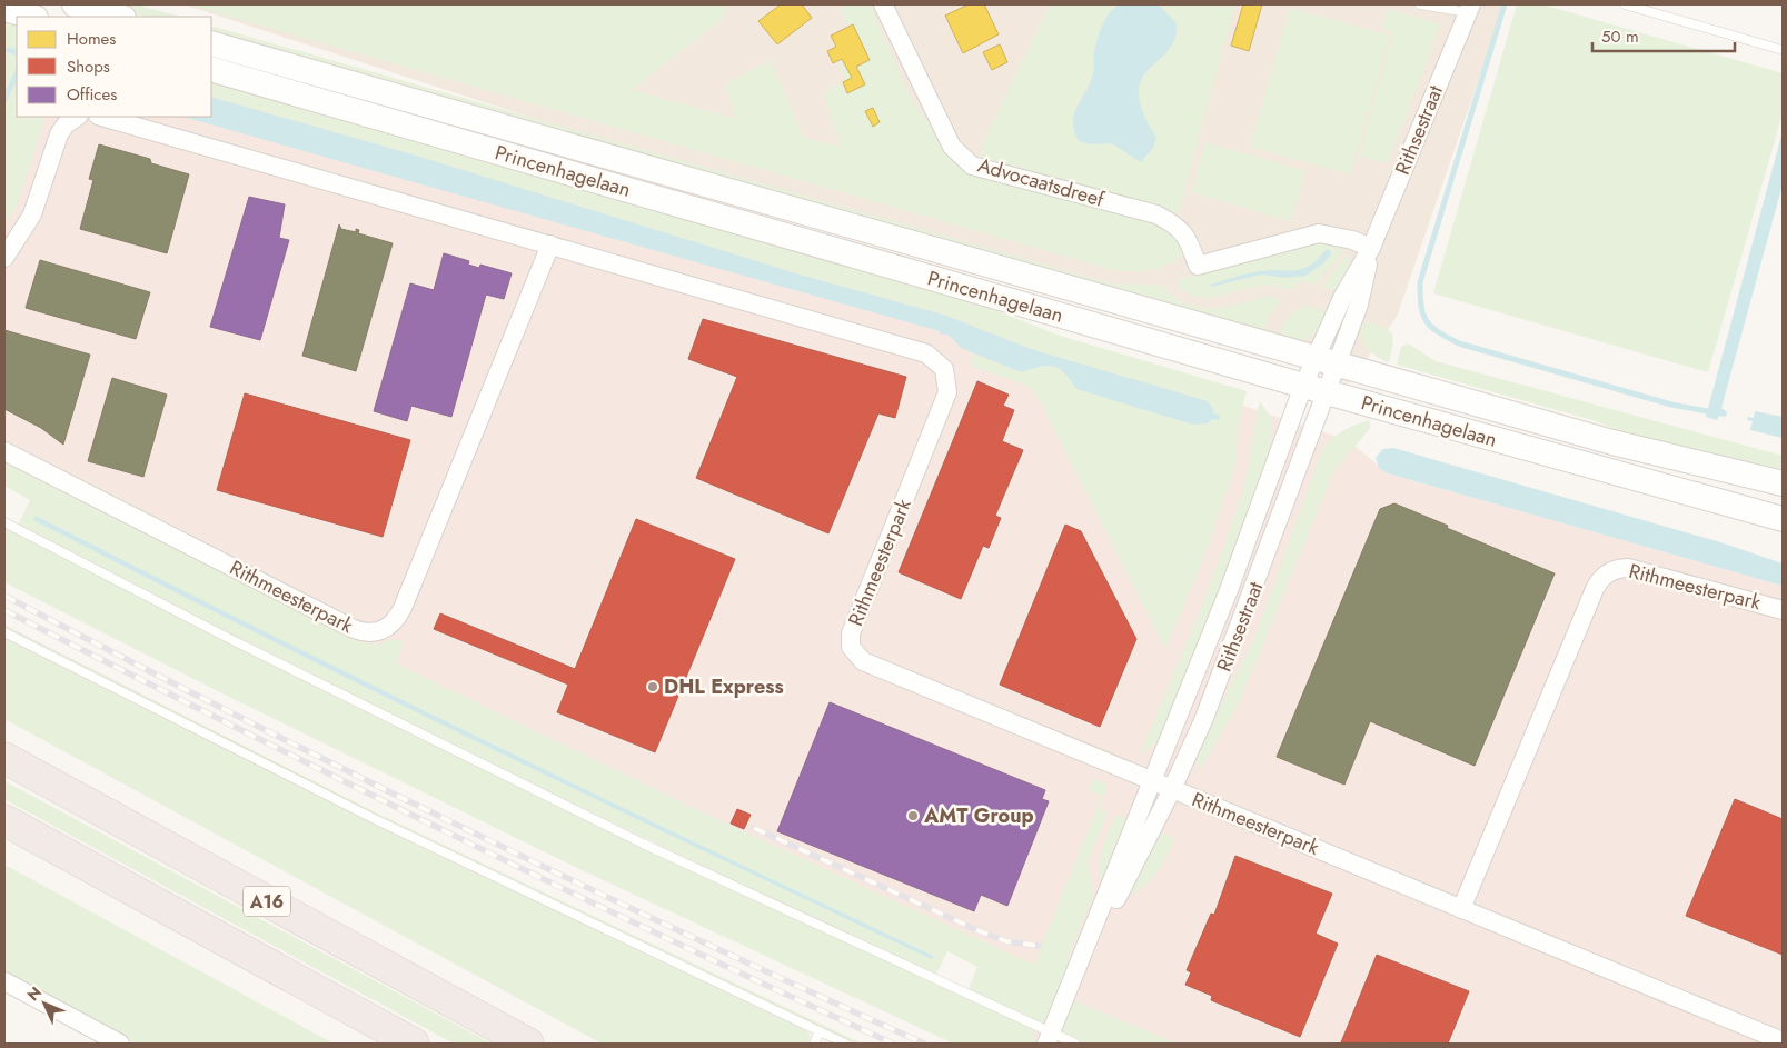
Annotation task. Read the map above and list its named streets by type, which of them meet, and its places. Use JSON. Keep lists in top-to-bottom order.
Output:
{
  "streets": {
    "highway": ["A16"],
    "main road": ["Princenhagelaan"],
    "street": ["Rithsestraat", "Advocaatsdreef", "Rithmeesterpark"]
  },
  "crossings": [
    ["Rithsestraat", "Princenhagelaan"],
    ["Rithsestraat", "Advocaatsdreef"],
    ["Rithsestraat", "Rithmeesterpark"]
  ],
  "places": ["DHL Express", "AMT Group"],
  "legend": ["Homes", "Shops", "Offices"],
  "scale_bar": "50 m",
  "north": "top left"
}
